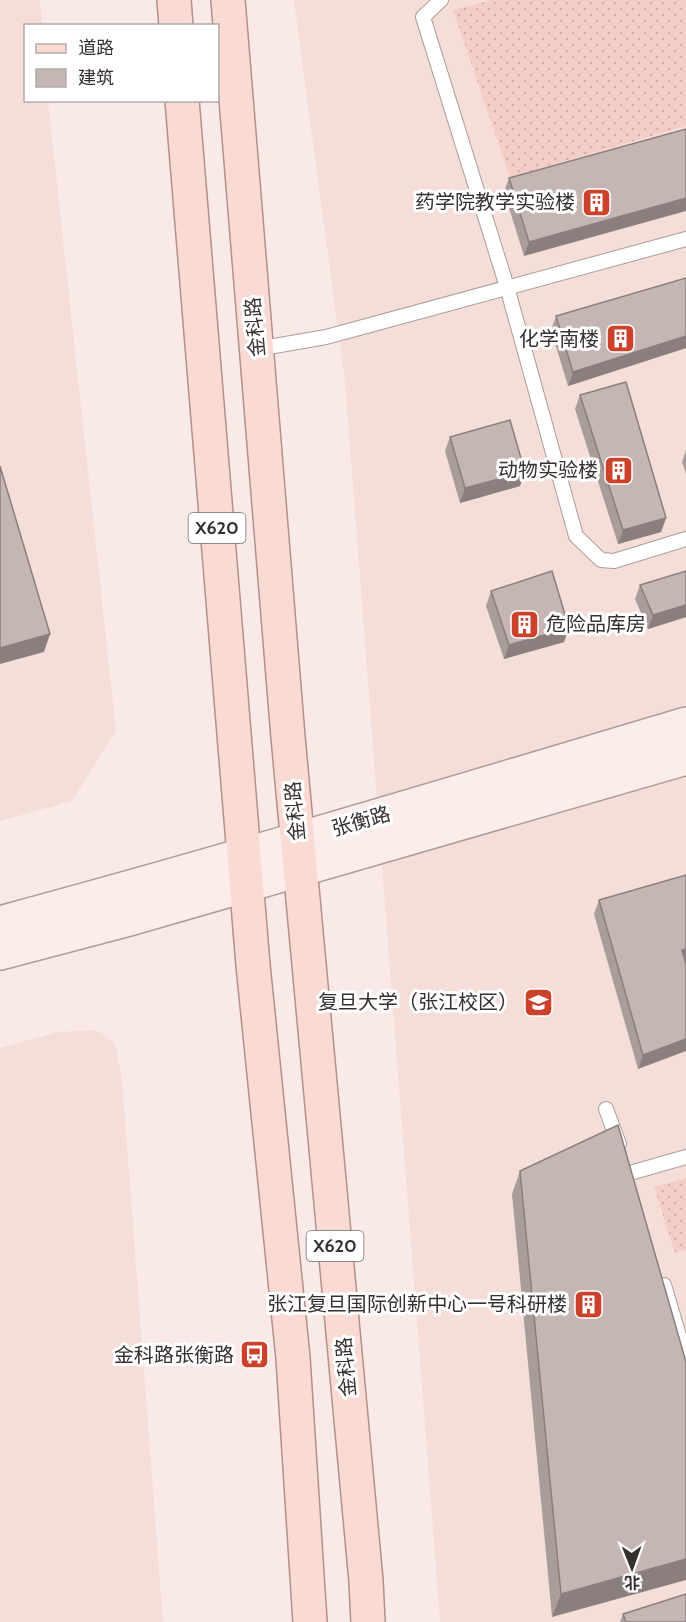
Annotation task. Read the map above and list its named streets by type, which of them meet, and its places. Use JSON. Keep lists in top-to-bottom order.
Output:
{
  "streets": {
    "main road": ["金科路", "X620", "张衡路"]
  },
  "crossings": [
    ["金科路", "张衡路"],
    ["X620", "张衡路"]
  ],
  "places": {
    "building": [
      "药学院教学实验楼",
      "化学南楼",
      "动物实验楼",
      "危险品库房",
      "张江复旦国际创新中心一号科研楼"
    ],
    "school or university": ["复旦大学（张江校区）"],
    "bus stop": ["金科路张衡路"]
  },
  "legend": ["道路", "建筑"],
  "north": "bottom"
}
